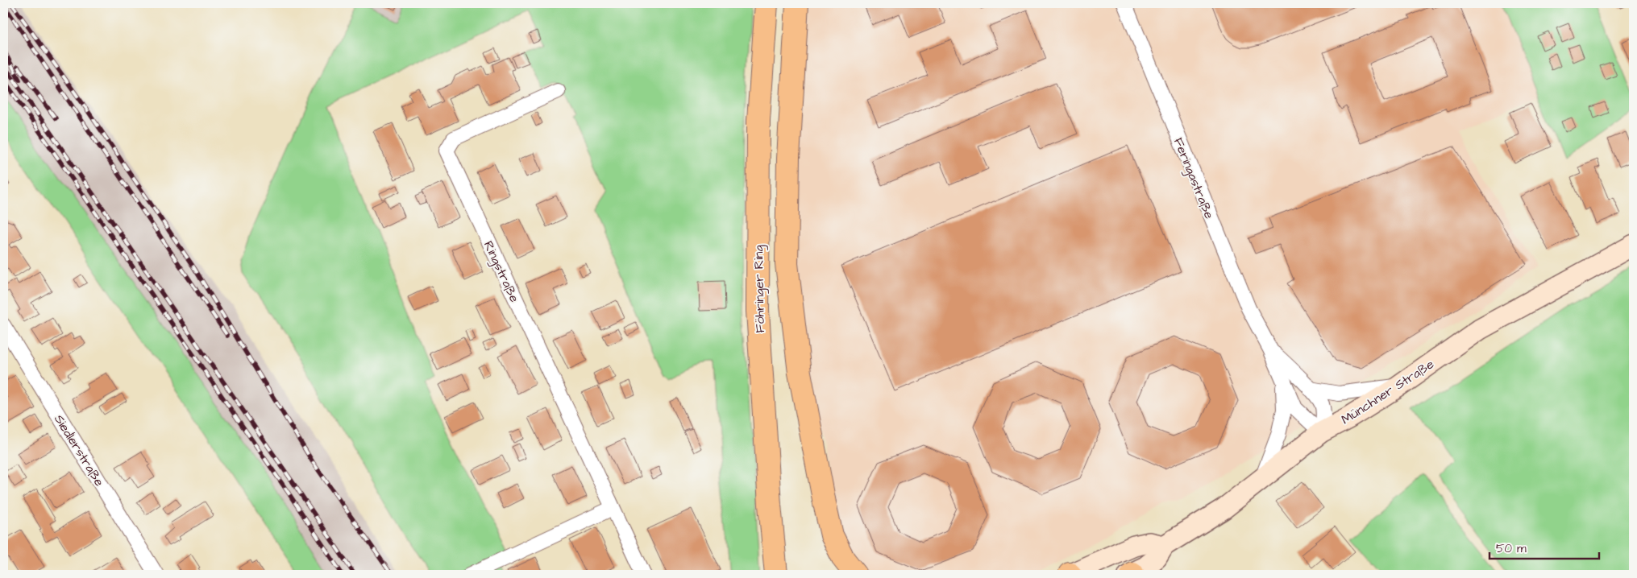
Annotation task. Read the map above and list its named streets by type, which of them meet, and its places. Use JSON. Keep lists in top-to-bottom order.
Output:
{
  "streets": {
    "highway": ["Föhringer Ring"],
    "main road": ["Münchner Straße"],
    "street": ["Feringastraße", "Ringstraße", "Siedlerstraße"]
  },
  "crossings": [
    ["Feringastraße", "Münchner Straße"]
  ],
  "scale_bar": "50 m"
}
